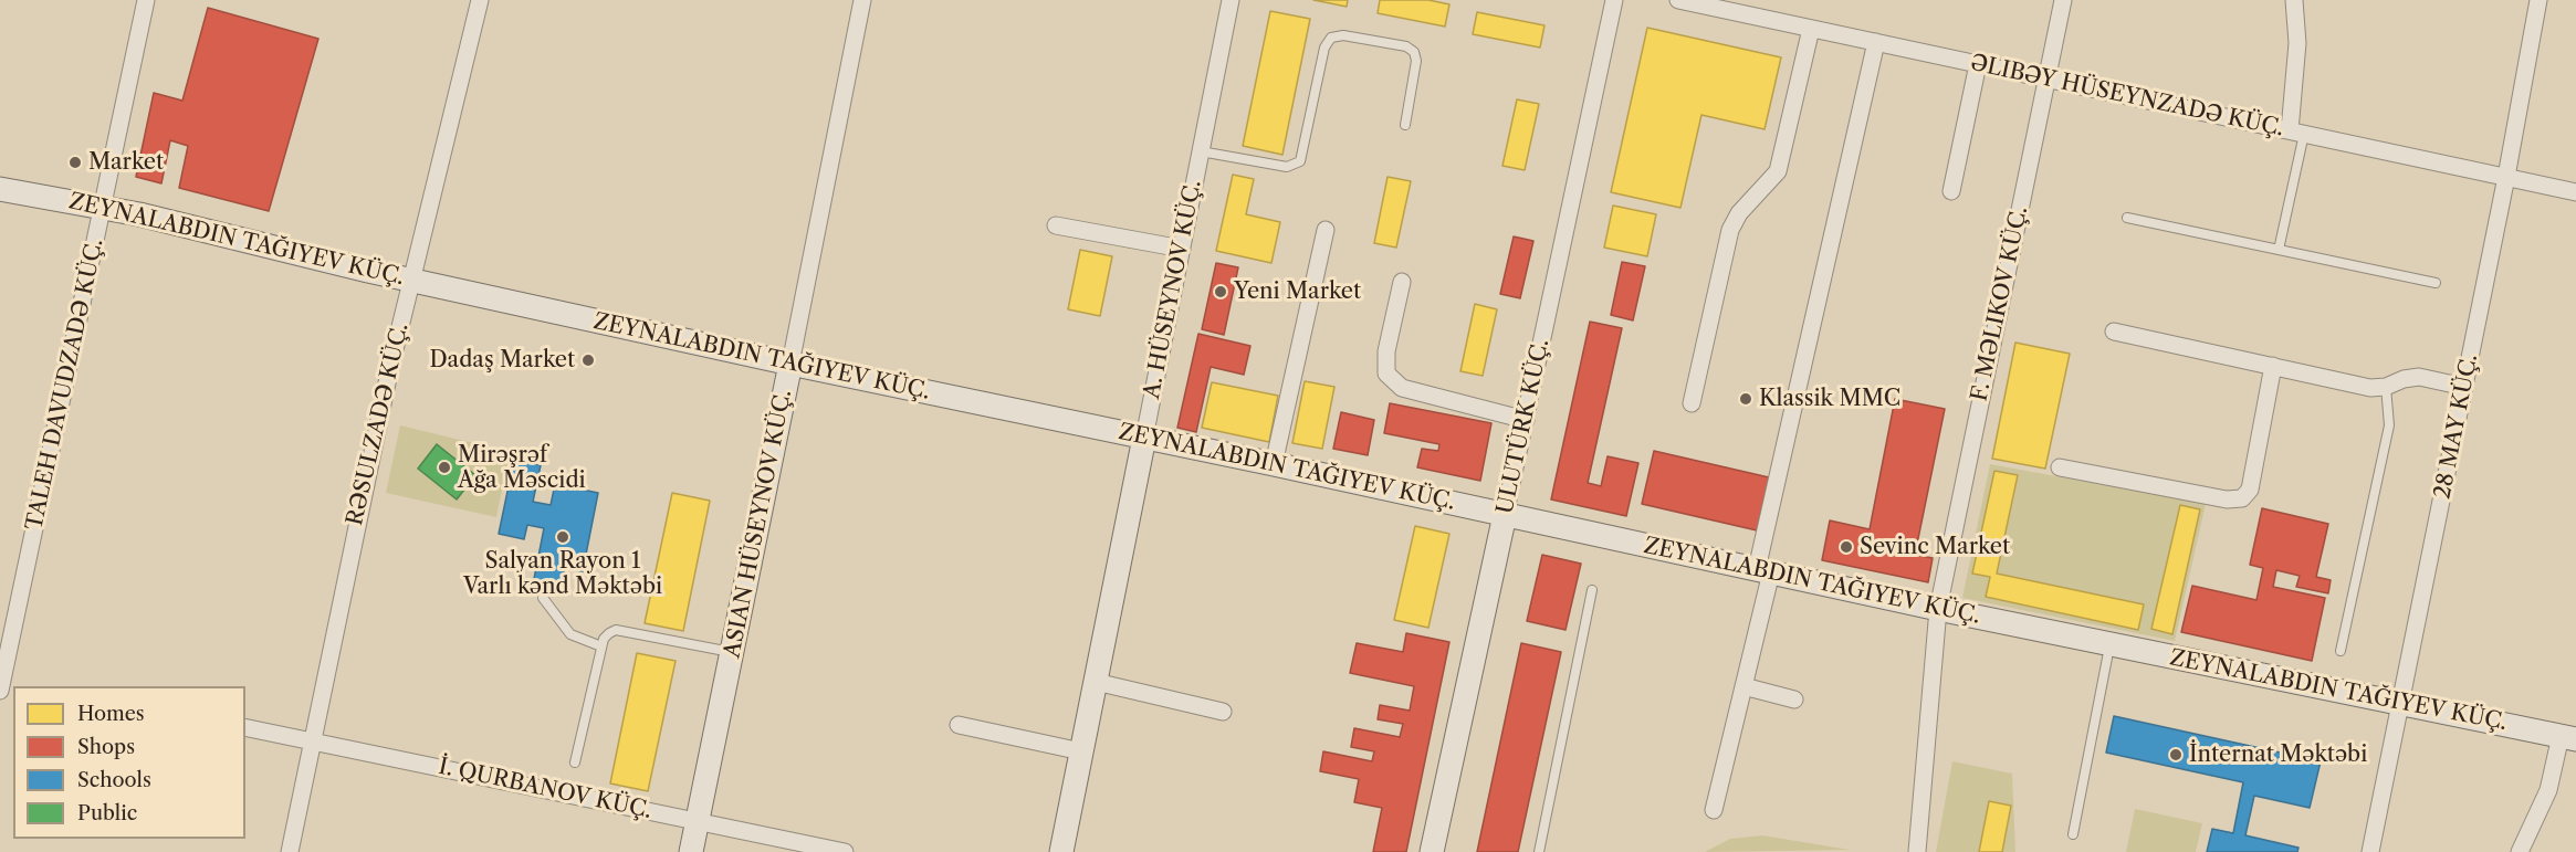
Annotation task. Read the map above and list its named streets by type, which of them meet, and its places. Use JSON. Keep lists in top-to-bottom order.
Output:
{
  "streets": {
    "street": [
      "ƏLIBƏY HÜSEYNZADƏ KÜÇ.",
      "A. HÜSEYNOV KÜÇ.",
      "F. MƏLIKOV KÜÇ.",
      "TALEH DAVUDZADƏ KÜÇ.",
      "RƏSULZADƏ KÜÇ.",
      "ULUTÜRK KÜÇ.",
      "28 MAY KÜÇ.",
      "ASIAN HÜSEYNOV KÜÇ.",
      "İ. QURBANOV KÜÇ."
    ]
  },
  "crossings": [
    ["ƏLIBƏY HÜSEYNZADƏ KÜÇ.", "F. MƏLIKOV KÜÇ."],
    ["ƏLIBƏY HÜSEYNZADƏ KÜÇ.", "28 MAY KÜÇ."],
    ["RƏSULZADƏ KÜÇ.", "İ. QURBANOV KÜÇ."],
    ["ASIAN HÜSEYNOV KÜÇ.", "İ. QURBANOV KÜÇ."]
  ],
  "places": [
    "Market",
    "Yeni Market",
    "Dadaş Market",
    "Klassik MMC",
    "Mirəşrəf Ağa Məscidi",
    "Salyan Rayon 1 Varlı kənd Məktəbi",
    "Sevinc Market",
    "İnternat Məktəbi"
  ],
  "legend": [
    "Homes",
    "Shops",
    "Schools",
    "Public"
  ]
}
